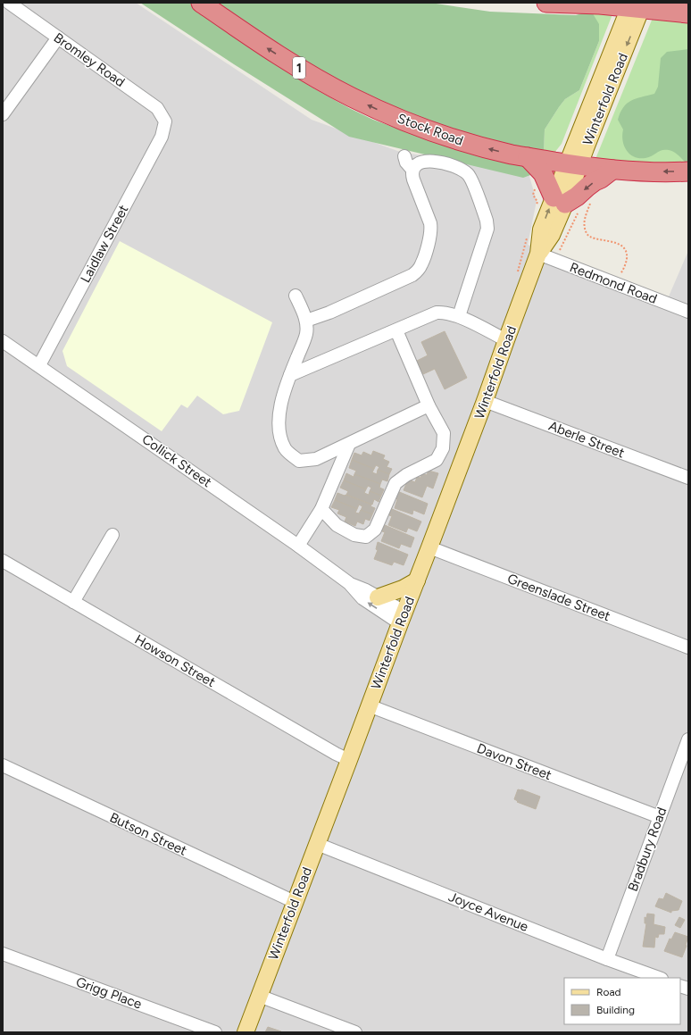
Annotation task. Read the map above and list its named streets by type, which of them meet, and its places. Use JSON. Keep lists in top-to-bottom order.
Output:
{
  "streets": {
    "highway": ["1", "Stock Road"],
    "main road": ["Winterfold Road"],
    "street": [
      "Bromley Road",
      "Laidlaw Street",
      "Redmond Road",
      "Aberle Street",
      "Collick Street",
      "Greenslade Street",
      "Howson Street",
      "Davon Street",
      "Butson Street",
      "Bradbury Road",
      "Joyce Avenue",
      "Grigg Place"
    ]
  },
  "crossings": [
    ["Bromley Road", "Laidlaw Street"],
    ["Winterfold Road", "Stock Road"],
    ["Winterfold Road", "Redmond Road"],
    ["Winterfold Road", "Aberle Street"],
    ["Winterfold Road", "Collick Street"],
    ["Winterfold Road", "Greenslade Street"],
    ["Winterfold Road", "Howson Street"],
    ["Winterfold Road", "Davon Street"],
    ["Winterfold Road", "Butson Street"],
    ["Winterfold Road", "Joyce Avenue"],
    ["Laidlaw Street", "Collick Street"],
    ["Davon Street", "Bradbury Road"],
    ["Bradbury Road", "Joyce Avenue"]
  ],
  "one_way": ["Stock Road"],
  "legend": ["Road", "Building"]
}
